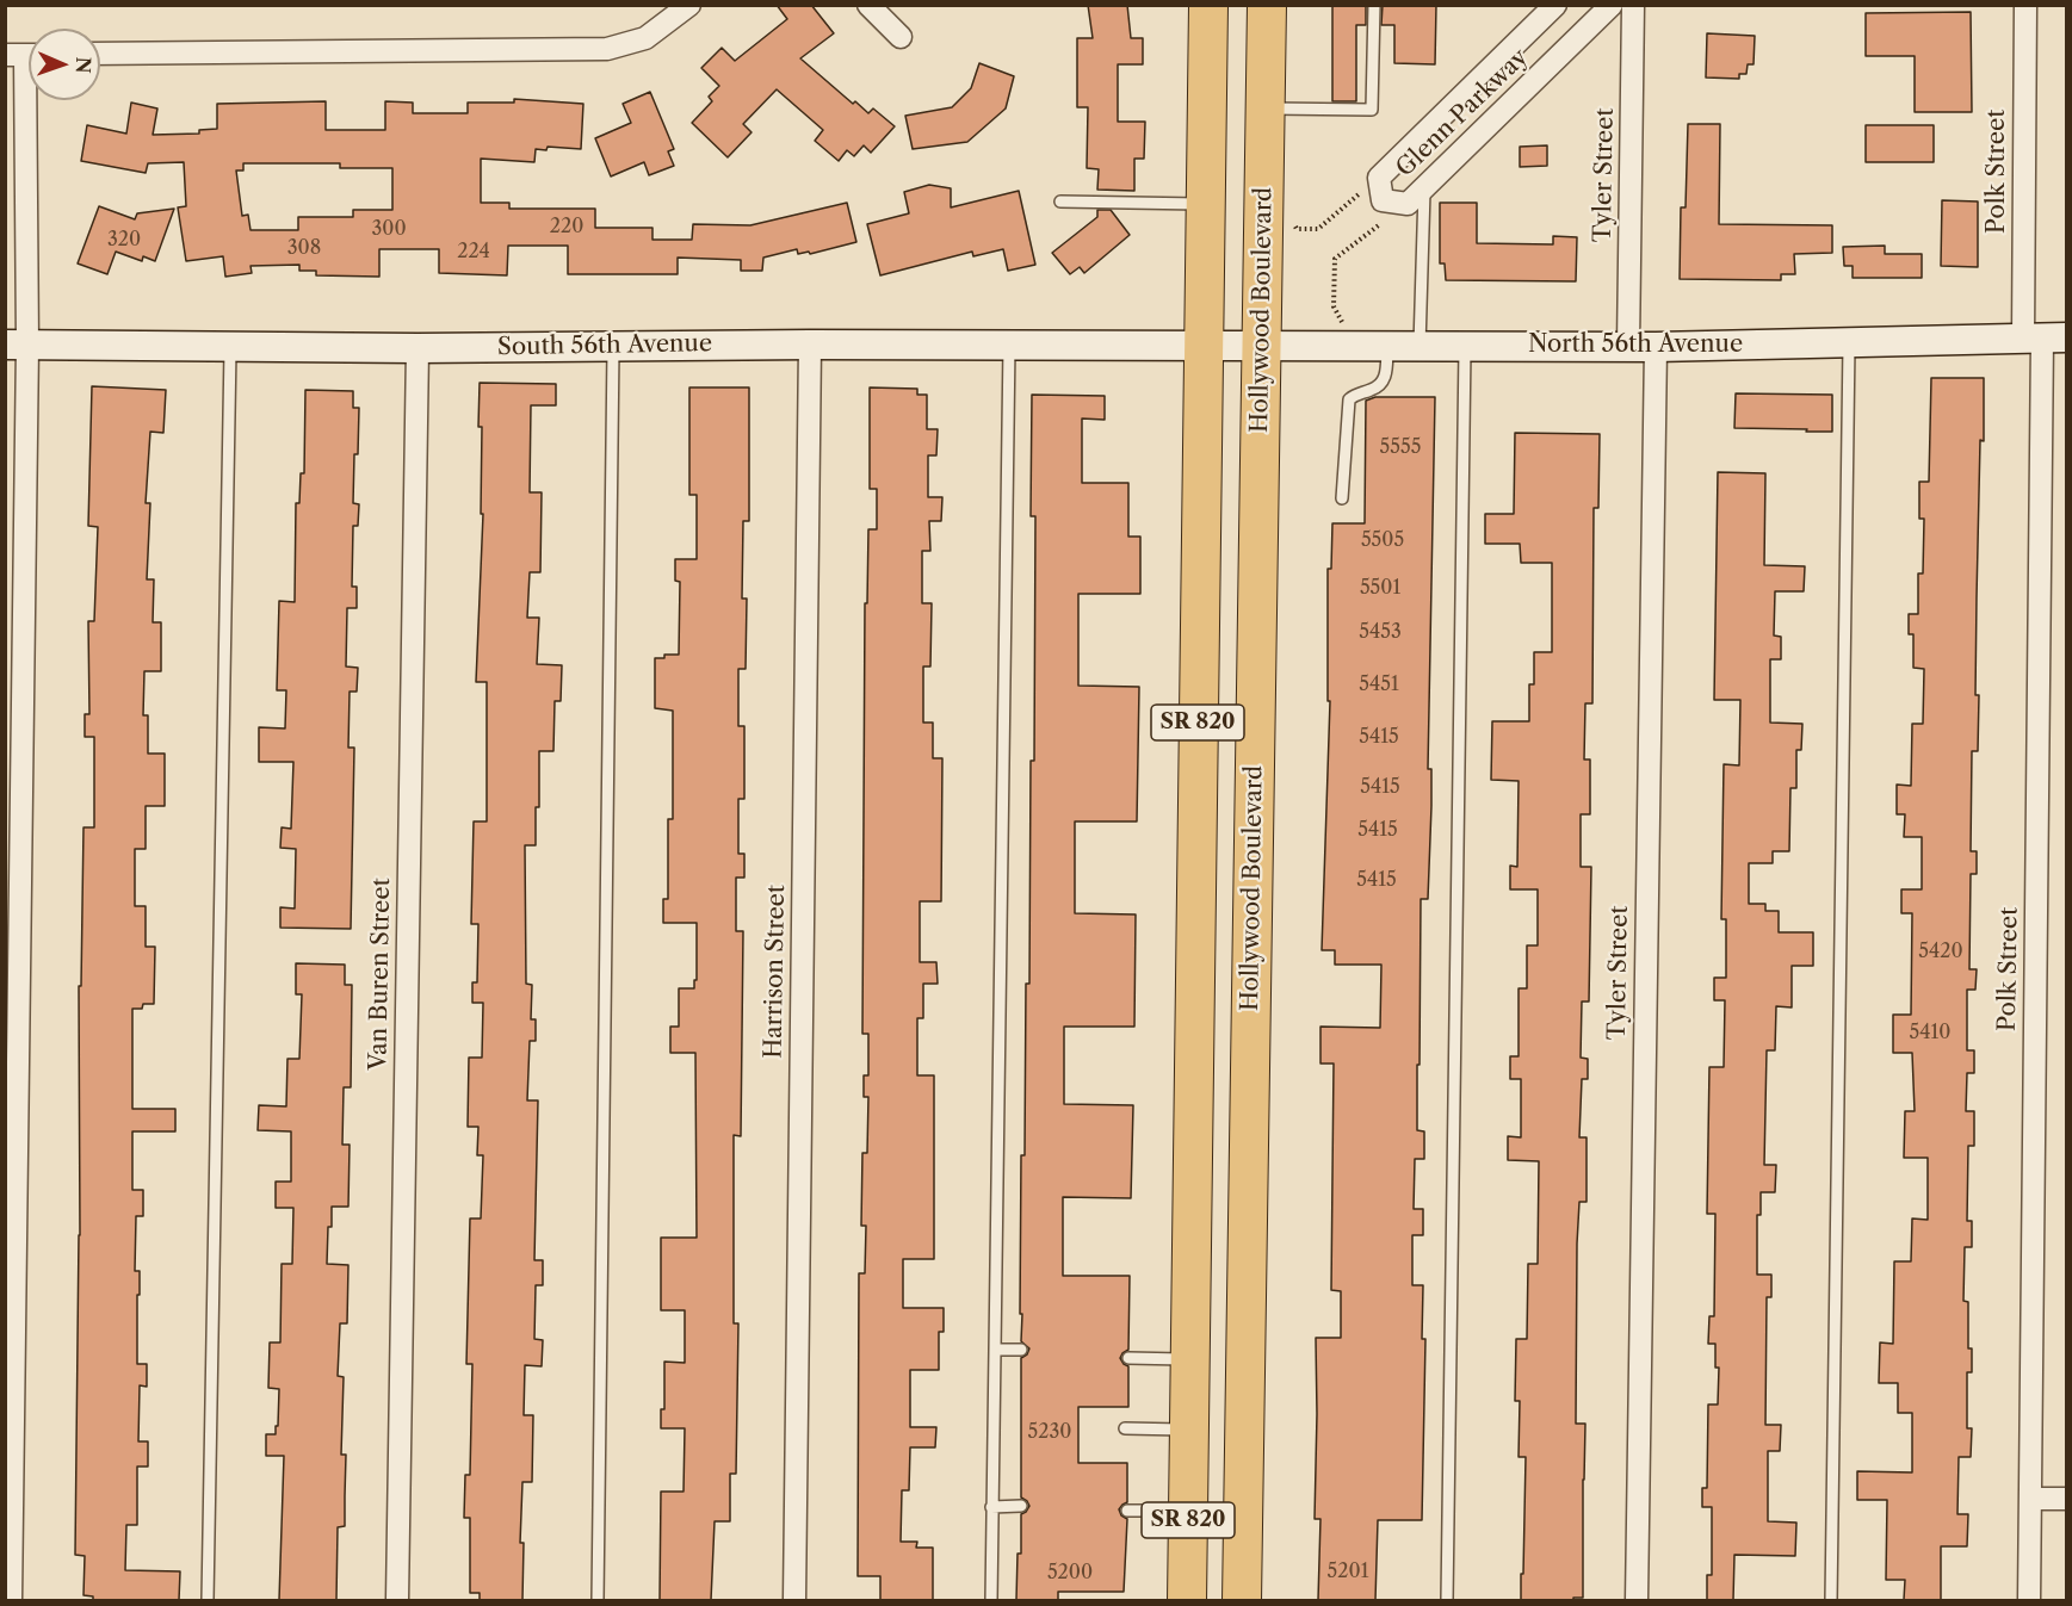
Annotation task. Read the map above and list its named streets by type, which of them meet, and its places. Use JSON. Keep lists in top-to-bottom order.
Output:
{
  "streets": {
    "highway": ["Hollywood Boulevard", "SR 820"],
    "street": [
      "Glenn Parkway",
      "Polk Street",
      "Tyler Street",
      "North 56th Avenue",
      "South 56th Avenue",
      "Harrison Street",
      "Van Buren Street"
    ]
  },
  "crossings": [
    ["Polk Street", "North 56th Avenue"],
    ["Tyler Street", "North 56th Avenue"],
    ["Hollywood Boulevard", "North 56th Avenue"],
    ["North 56th Avenue", "South 56th Avenue"],
    ["North 56th Avenue", "SR 820"],
    ["South 56th Avenue", "SR 820"],
    ["South 56th Avenue", "Harrison Street"],
    ["South 56th Avenue", "Van Buren Street"]
  ],
  "house_numbers": [
    "220",
    "300",
    "320",
    "308",
    "224",
    "5555",
    "5505",
    "5501",
    "5453",
    "5451",
    "5415",
    "5415",
    "5415",
    "5415",
    "5420",
    "5410",
    "5230",
    "5201",
    "5200"
  ],
  "north": "right"
}
